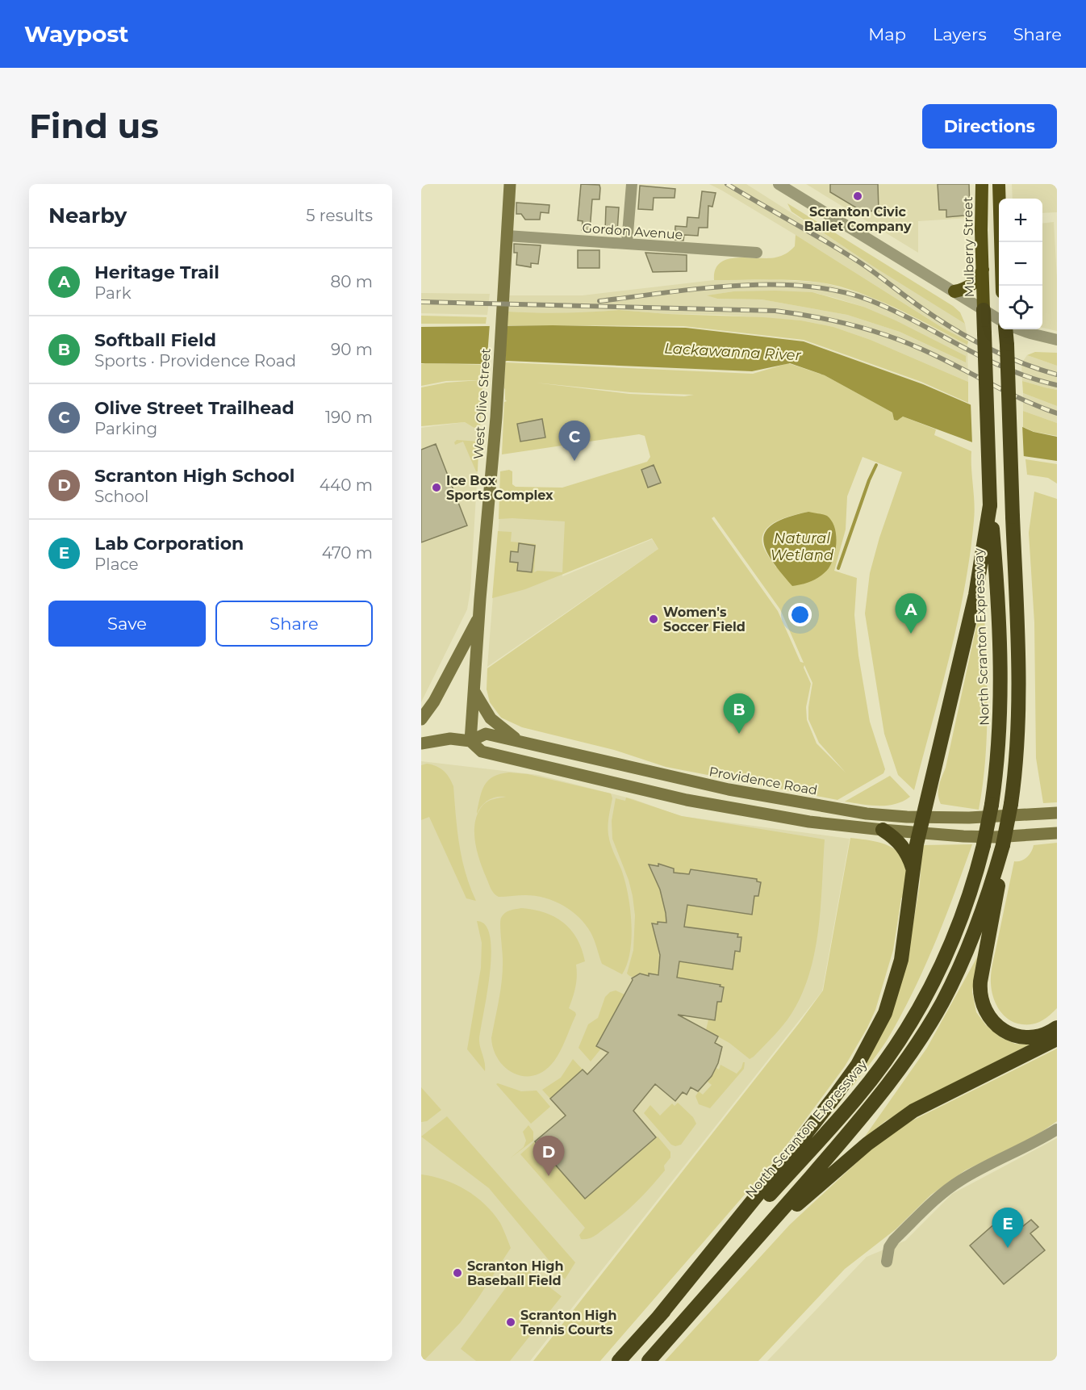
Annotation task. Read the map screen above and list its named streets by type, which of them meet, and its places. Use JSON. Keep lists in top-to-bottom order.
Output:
{
  "streets": {
    "highway": ["Mulberry Street", "North Scranton Expressway"],
    "main road": ["West Olive Street", "Providence Road"],
    "street": ["Gordon Avenue"]
  },
  "crossings": [
    ["Gordon Avenue", "West Olive Street"],
    ["Mulberry Street", "North Scranton Expressway"],
    ["West Olive Street", "Providence Road"]
  ],
  "water": ["Lackawanna River", "Natural Wetland"],
  "places": [
    "Scranton Civic Ballet Company",
    "Ice Box Sports Complex",
    "Women's Soccer Field",
    "Scranton High Baseball Field",
    "Scranton High Tennis Courts"
  ],
  "page": {
    "header": "Waypost",
    "nav": ["Map", "Layers", "Share"],
    "buttons": [
      "Directions",
      ["Save", "Share"]
    ],
    "title": "Find us",
    "heading": ["Nearby", "5 results"],
    "map_buttons": ["+", "−"],
    "list": [
      {
        "mark": "A",
        "name": "Heritage Trail",
        "note": "Park",
        "value": "80 m"
      },
      {
        "mark": "B",
        "name": "Softball Field",
        "note": "Sports · Providence Road",
        "value": "90 m"
      },
      {
        "mark": "C",
        "name": "Olive Street Trailhead",
        "note": "Parking",
        "value": "190 m"
      },
      {
        "mark": "D",
        "name": "Scranton High School",
        "note": "School",
        "value": "440 m"
      },
      {
        "mark": "E",
        "name": "Lab Corporation",
        "note": "Place",
        "value": "470 m"
      }
    ],
    "pins": [
      "C",
      "A",
      "B",
      "D",
      "E"
    ]
  }
}
